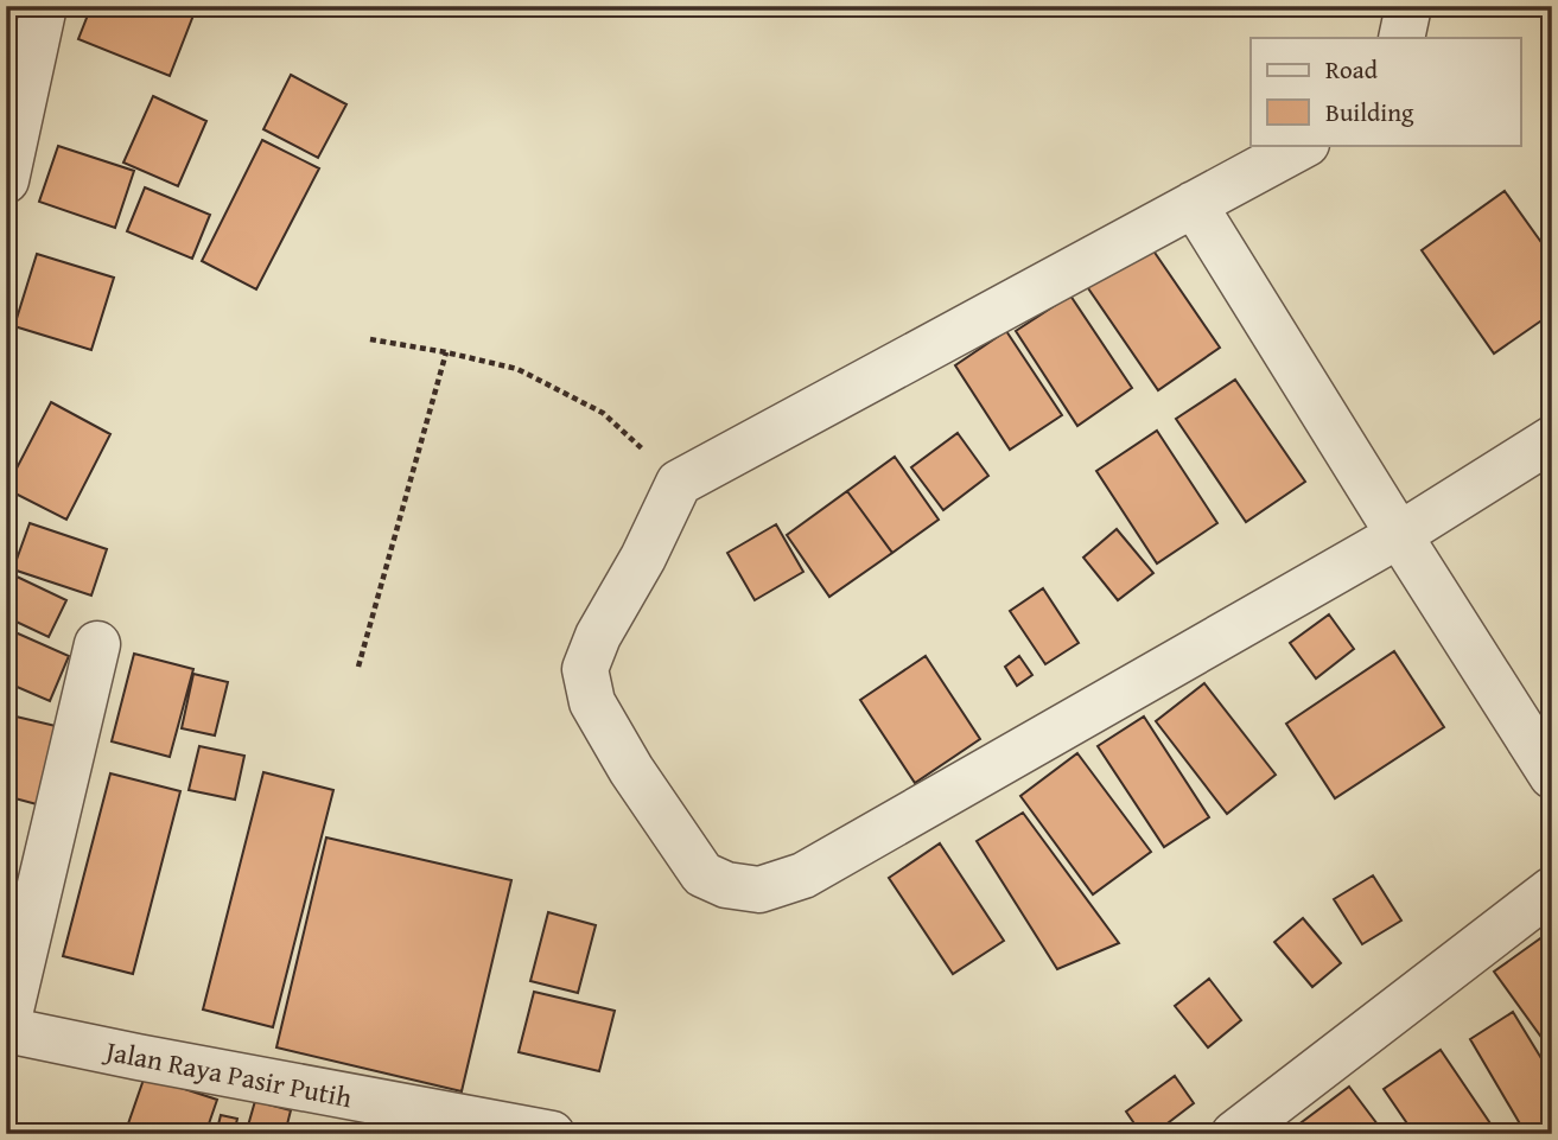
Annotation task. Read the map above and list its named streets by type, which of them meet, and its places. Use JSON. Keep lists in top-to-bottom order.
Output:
{
  "streets": {
    "street": ["Jalan Raya Pasir Putih"]
  },
  "legend": ["Road", "Building"]
}
